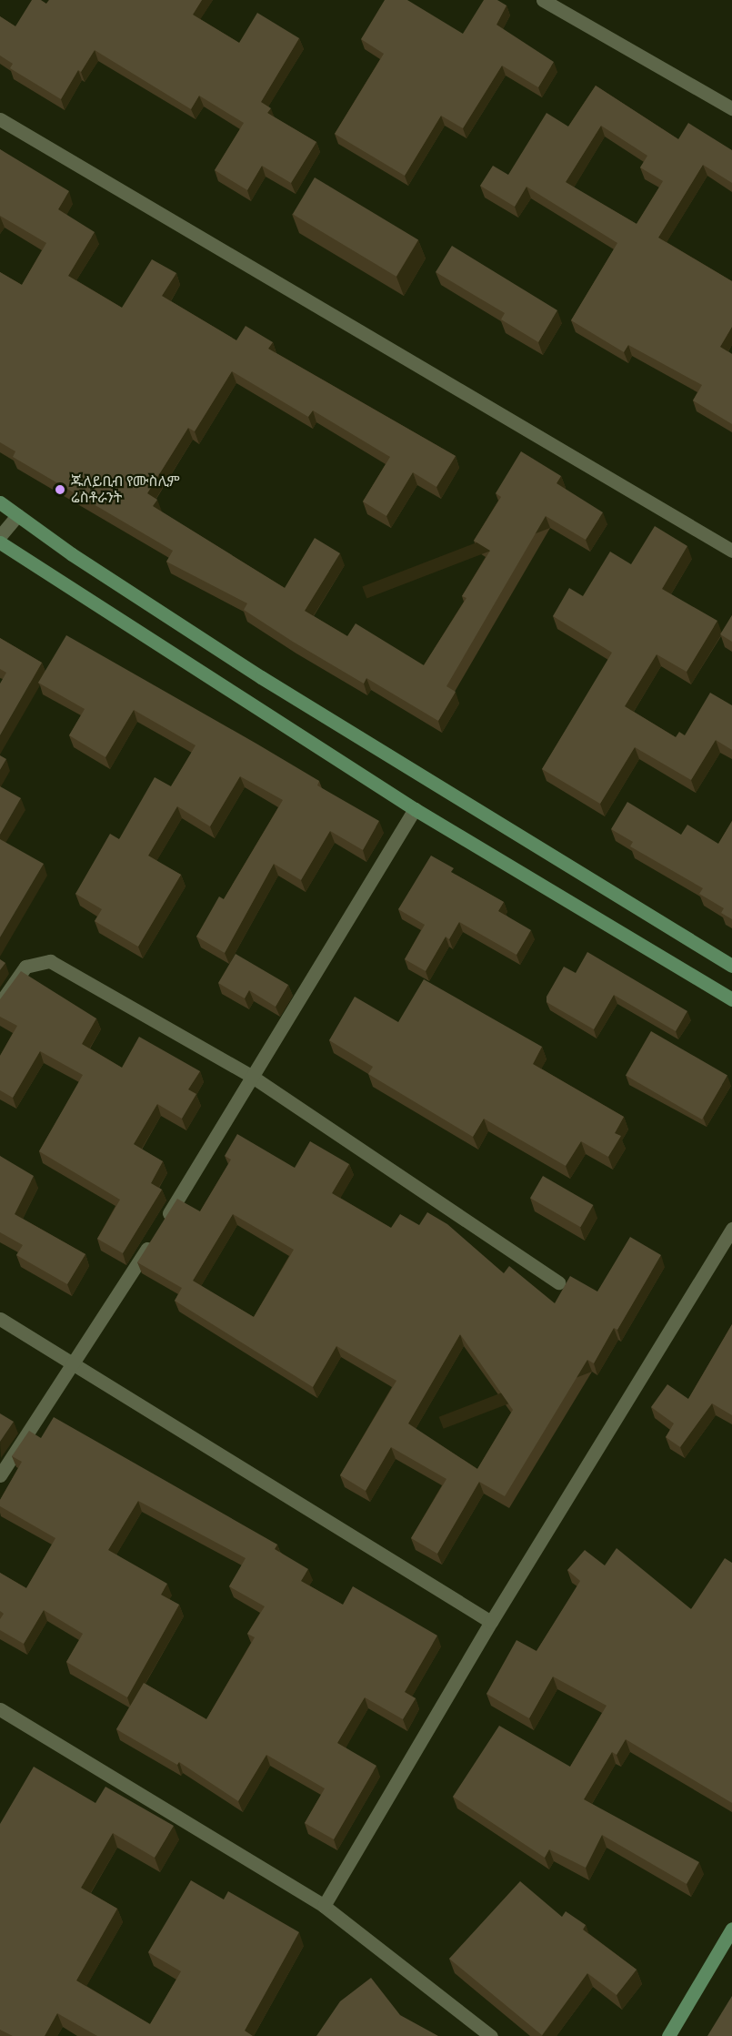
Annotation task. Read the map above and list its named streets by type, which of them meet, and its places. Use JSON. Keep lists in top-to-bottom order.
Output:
{
  "places": ["ጁለይቢብ የሙስሊም ሬስቶራንት"]
}
